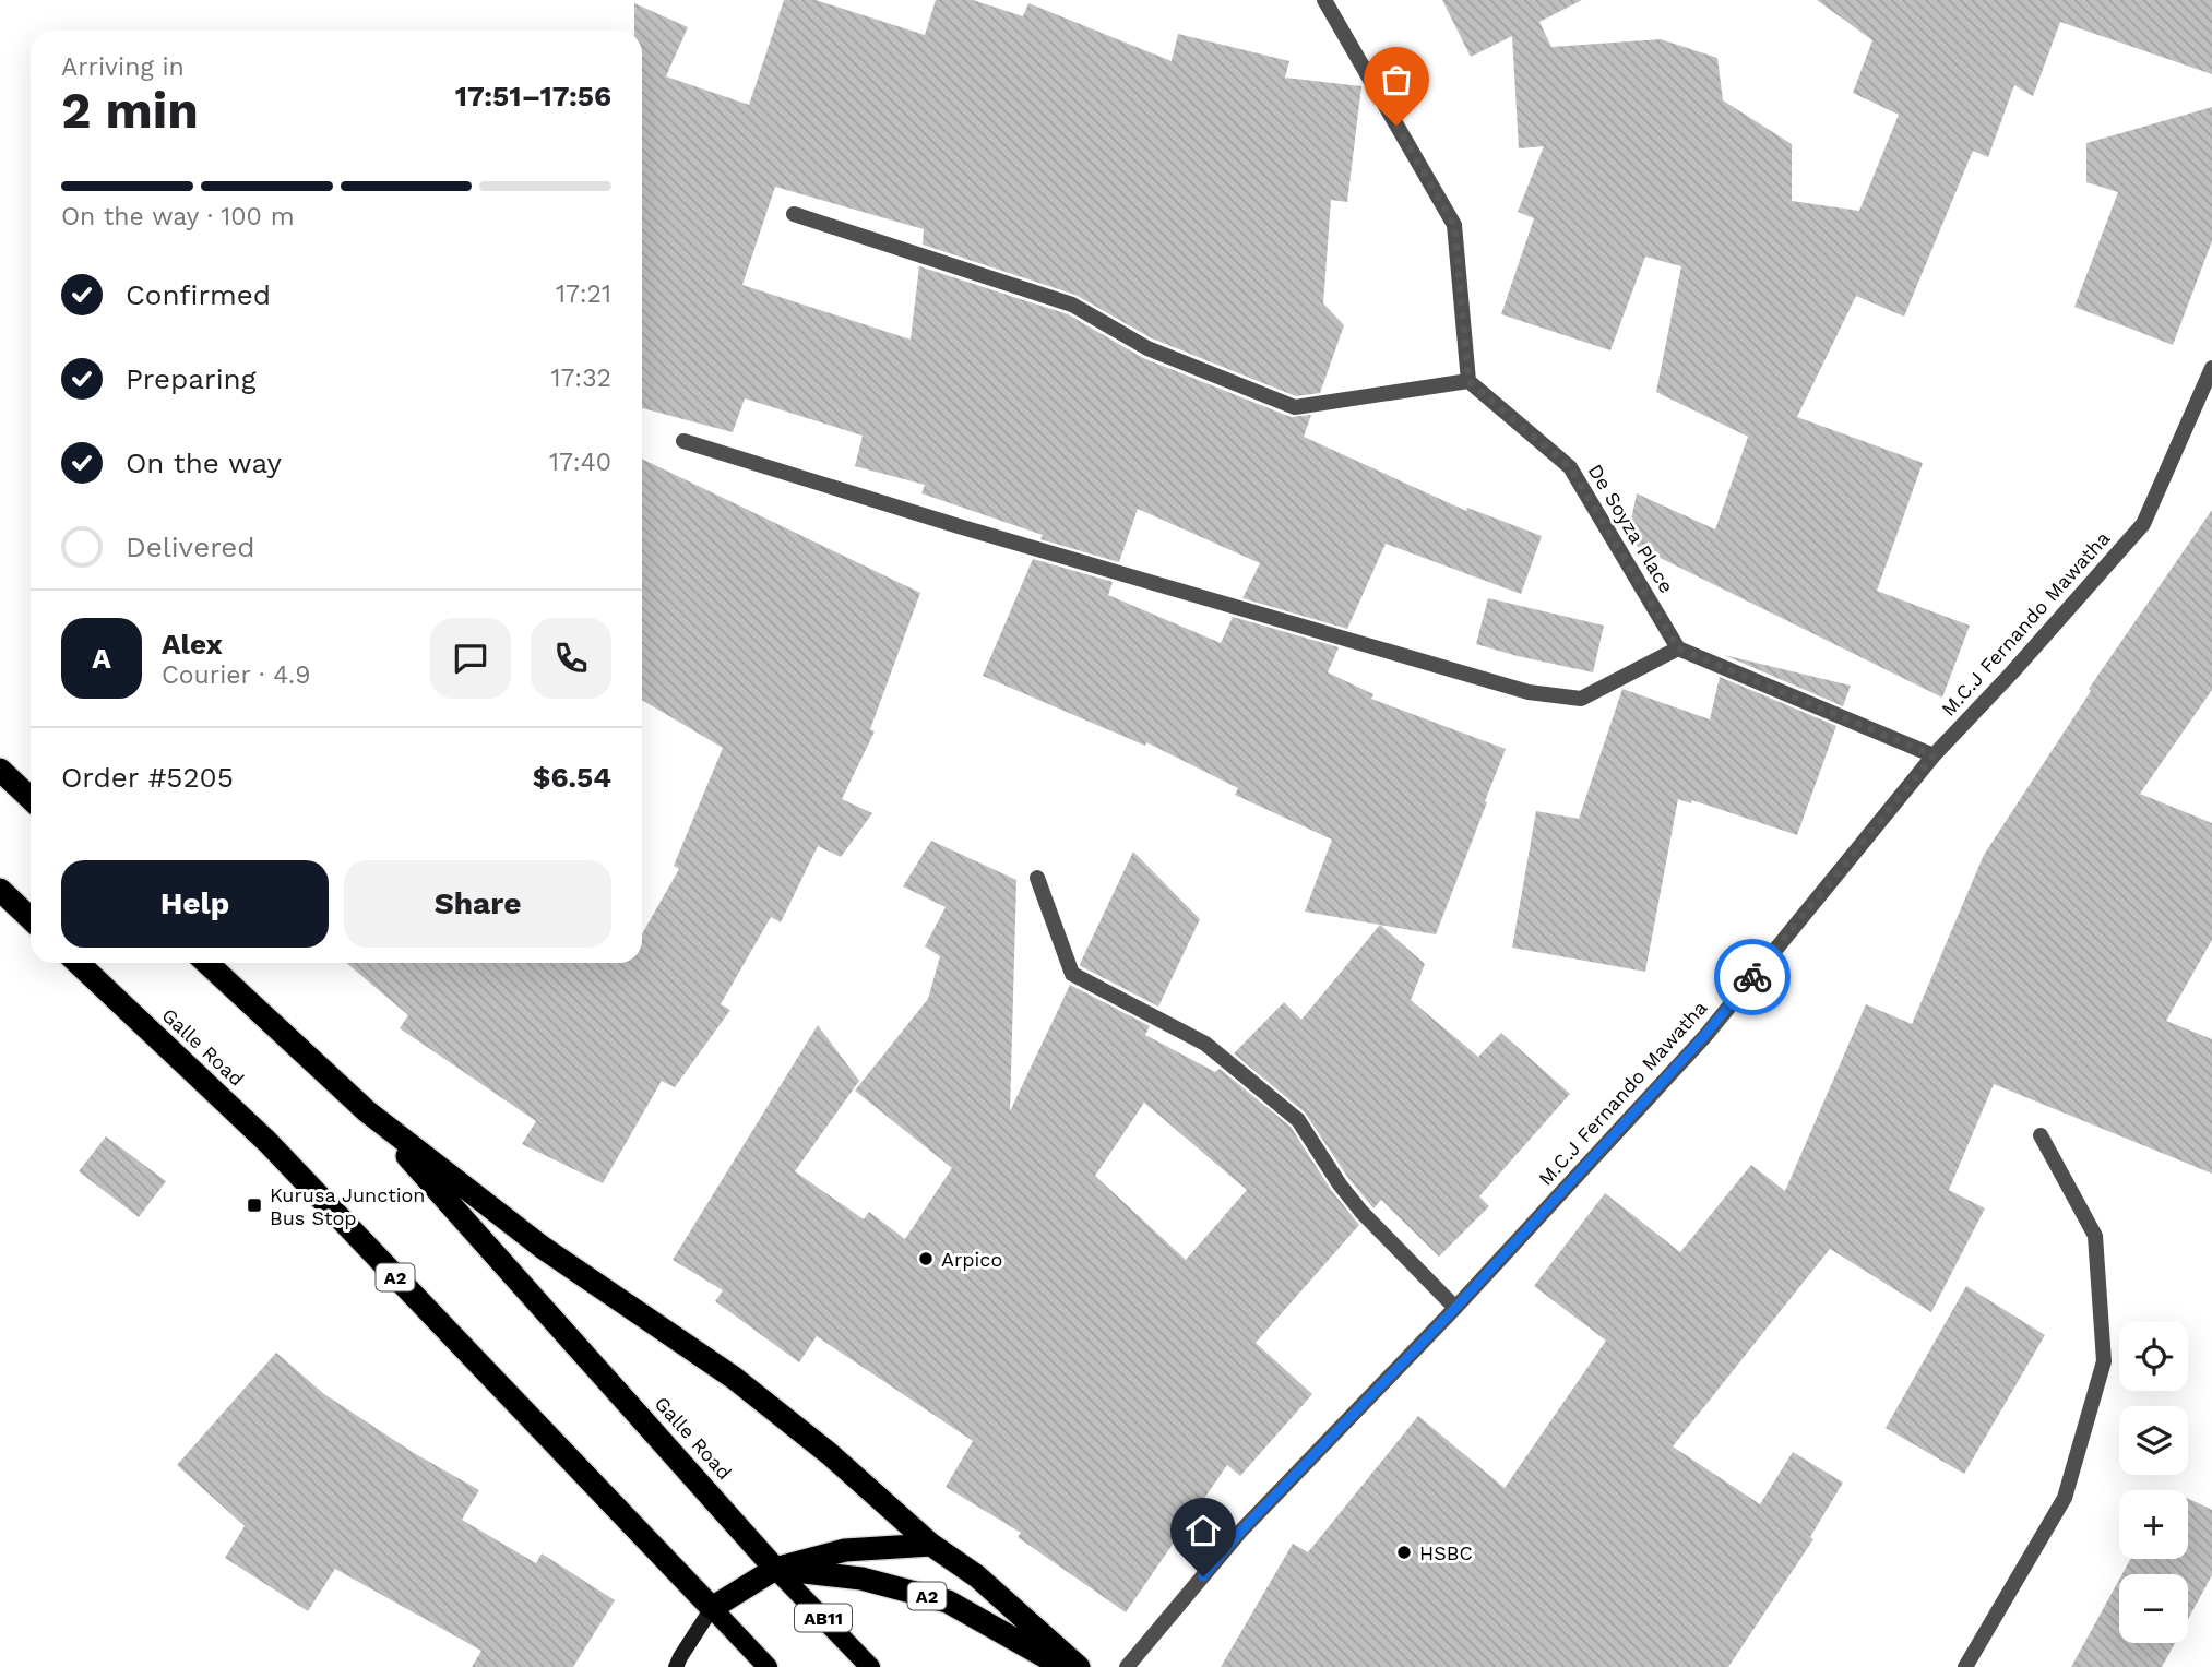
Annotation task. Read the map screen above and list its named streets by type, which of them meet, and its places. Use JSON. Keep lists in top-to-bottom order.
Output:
{
  "streets": {
    "highway": ["Galle Road", "A2"],
    "main road": ["AB11"],
    "street": ["De Soyza Place", "M.C.J Fernando Mawatha"]
  },
  "crossings": [
    ["Galle Road", "A2"],
    ["Galle Road", "AB11"],
    ["A2", "AB11"]
  ],
  "places": {
    "transit": ["Kurusa Junction Bus Stop"],
    "other": ["Arpico", "HSBC"]
  },
  "page": {
    "heading": ["2 min", "Arriving in", "17:51–17:56"],
    "panel": [
      "Alex",
      "Courier · 4.9",
      "Order #5205",
      "$6.54"
    ],
    "bar": "On the way · 100 m",
    "list": [
      ["Confirmed", "17:21"],
      ["Preparing", "17:32"],
      ["On the way", "17:40"],
      "Delivered"
    ],
    "round": "A",
    "buttons": ["Help", "Share"],
    "map_buttons": ["+", "−"]
  }
}
